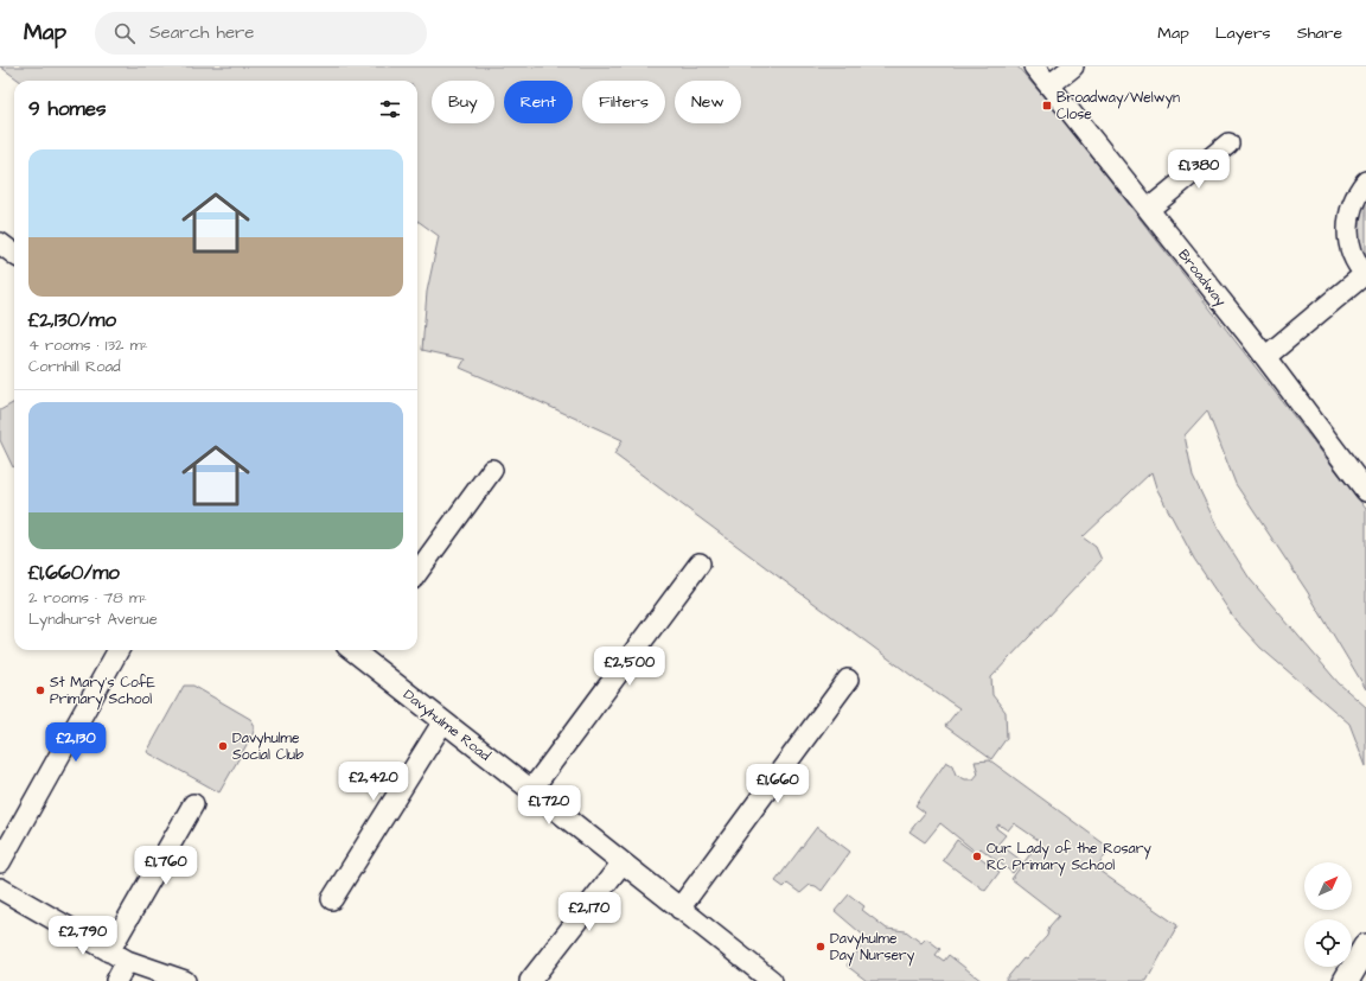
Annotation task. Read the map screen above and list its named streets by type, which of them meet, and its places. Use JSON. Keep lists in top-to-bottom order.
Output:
{
  "streets": {
    "street": ["Broadway", "Davyhulme Road"]
  },
  "places": {
    "transit": ["Broadway/Welwyn Close"],
    "other": [
      "St Mary's CofE Primary School",
      "Davyhulme Social Club",
      "Our Lady of the Rosary RC Primary School",
      "Davyhulme Day Nursery"
    ]
  },
  "north": "top right",
  "page": {
    "header": "Map",
    "search": "Search here",
    "nav": ["Map", "Layers", "Share"],
    "chip": [
      "Buy",
      "Rent",
      "Filters",
      "New"
    ],
    "heading": "9 homes",
    "list": [
      {
        "name": "£2,130/mo",
        "note": "4 rooms · 132 m² · Cornhill Road"
      },
      {
        "name": "£1,660/mo",
        "note": "2 rooms · 78 m² · Lyndhurst Avenue"
      }
    ],
    "price": [
      "£1,380",
      "£2,500",
      "£2,130",
      "£2,420",
      "£1,660",
      "£1,720",
      "£1,760",
      "£2,170",
      "£2,790"
    ]
  }
}
